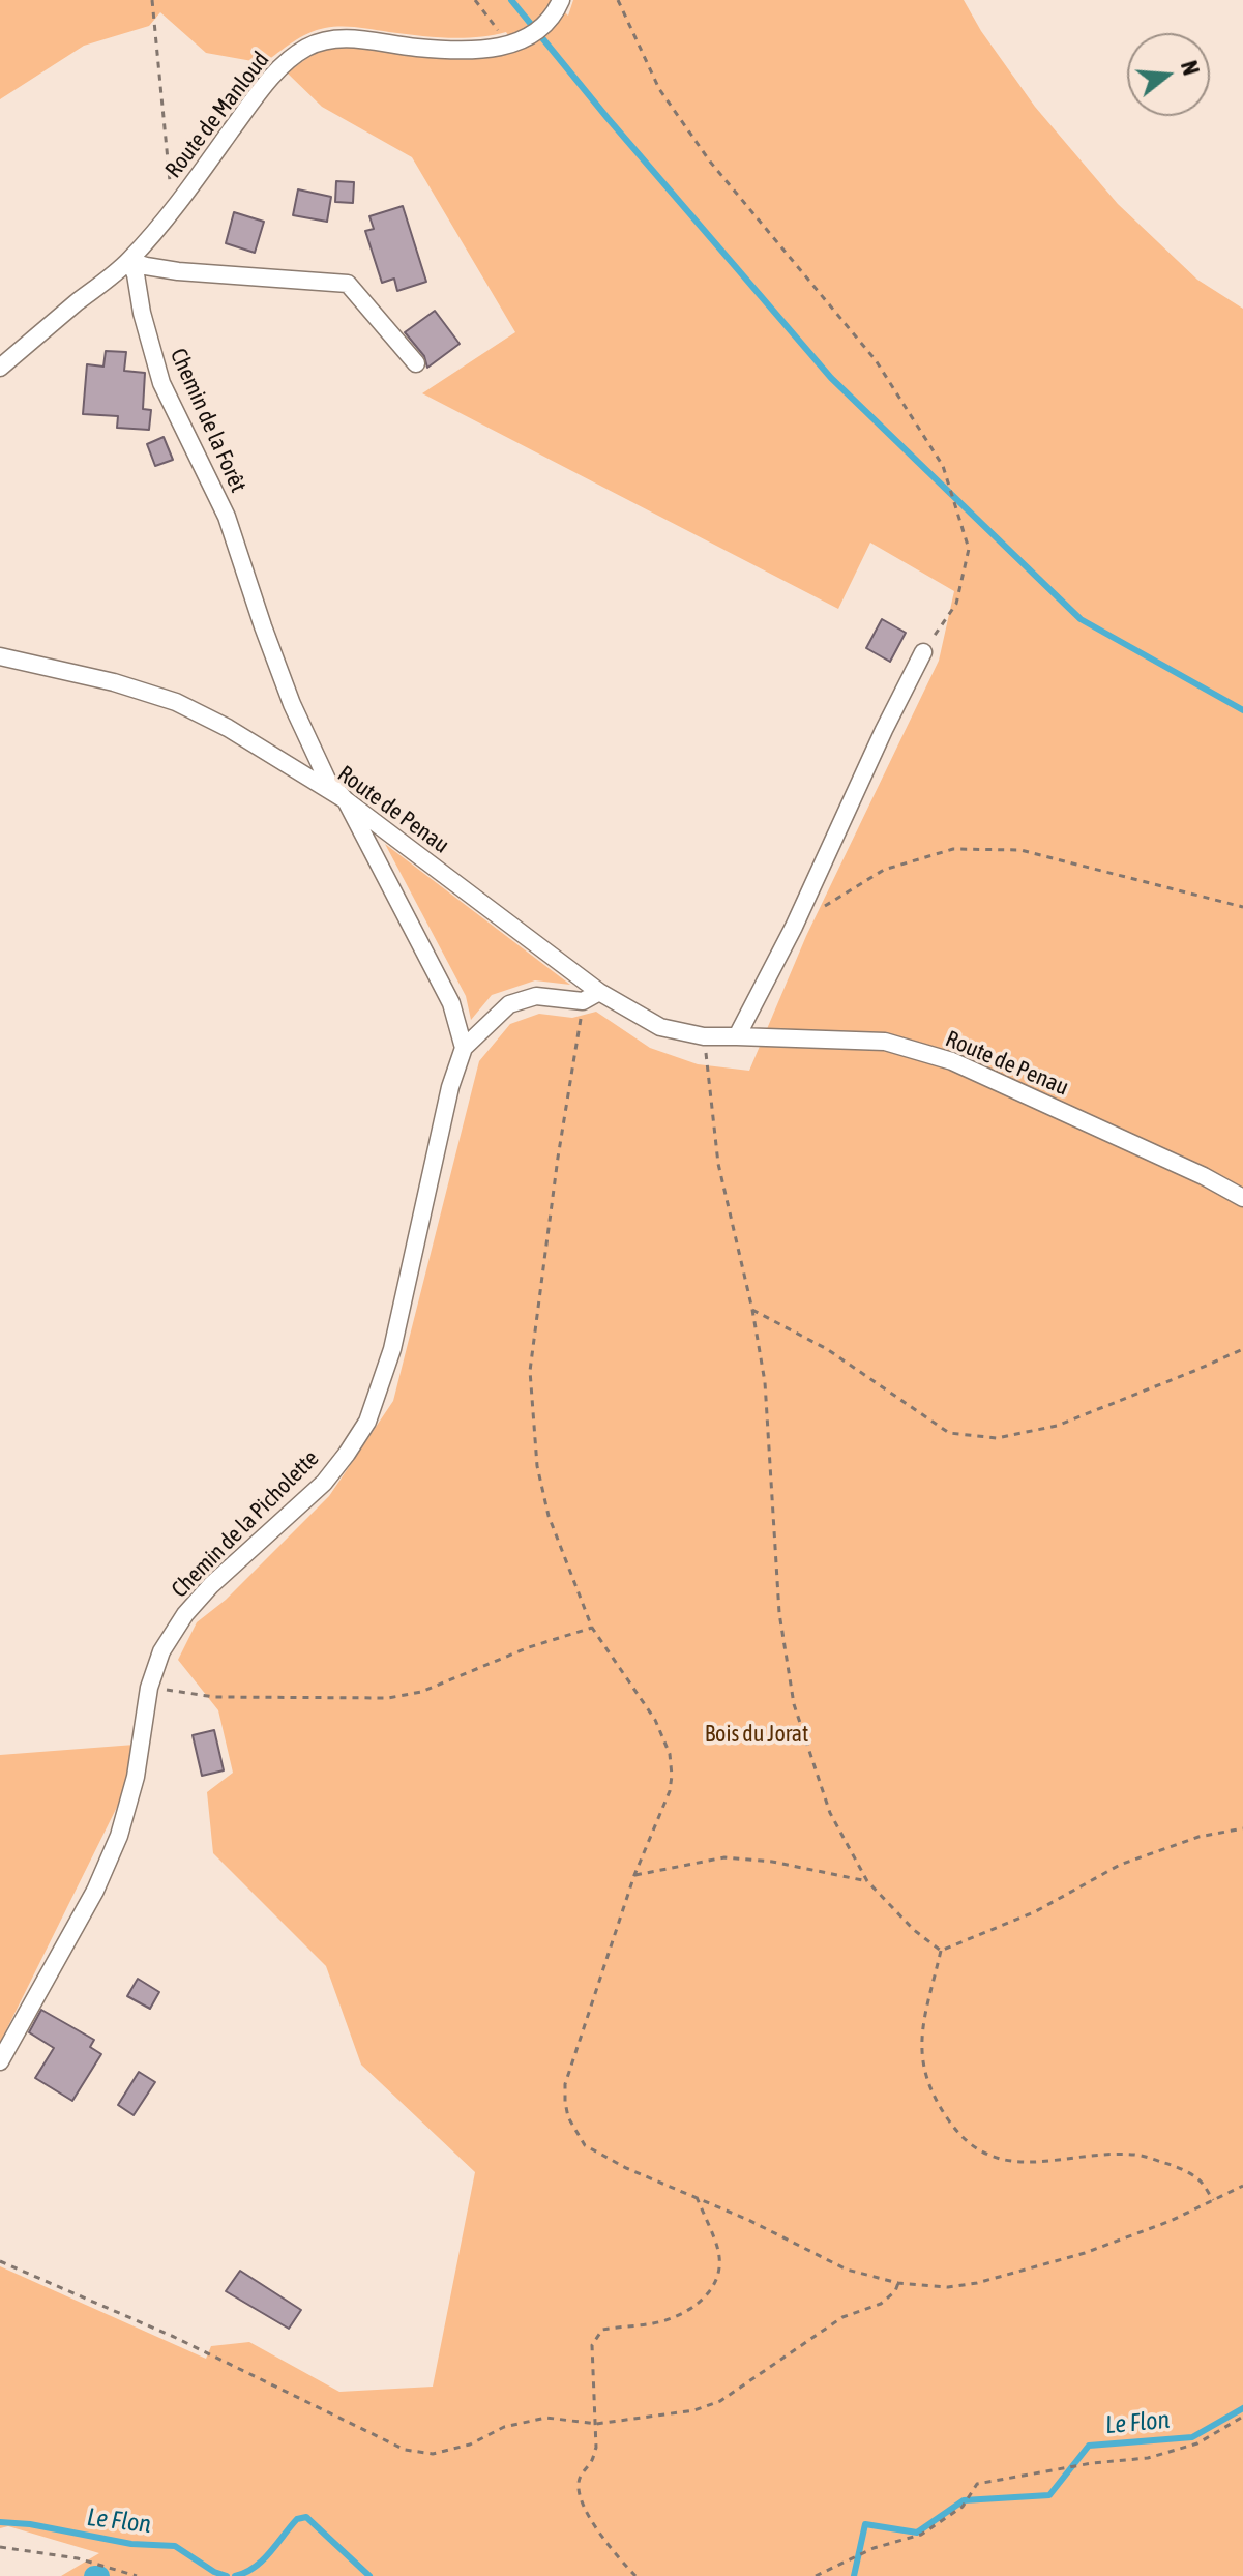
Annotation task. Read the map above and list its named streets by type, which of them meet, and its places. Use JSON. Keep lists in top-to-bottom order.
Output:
{
  "streets": {
    "street": [
      "Route de Manloud",
      "Chemin de la Forêt",
      "Route de Penau",
      "Chemin de la Picholette"
    ]
  },
  "crossings": [
    ["Route de Manloud", "Chemin de la Forêt"],
    ["Chemin de la Forêt", "Route de Penau"]
  ],
  "water": ["Le Flon"],
  "parks": ["Bois du Jorat"],
  "north": "right"
}
